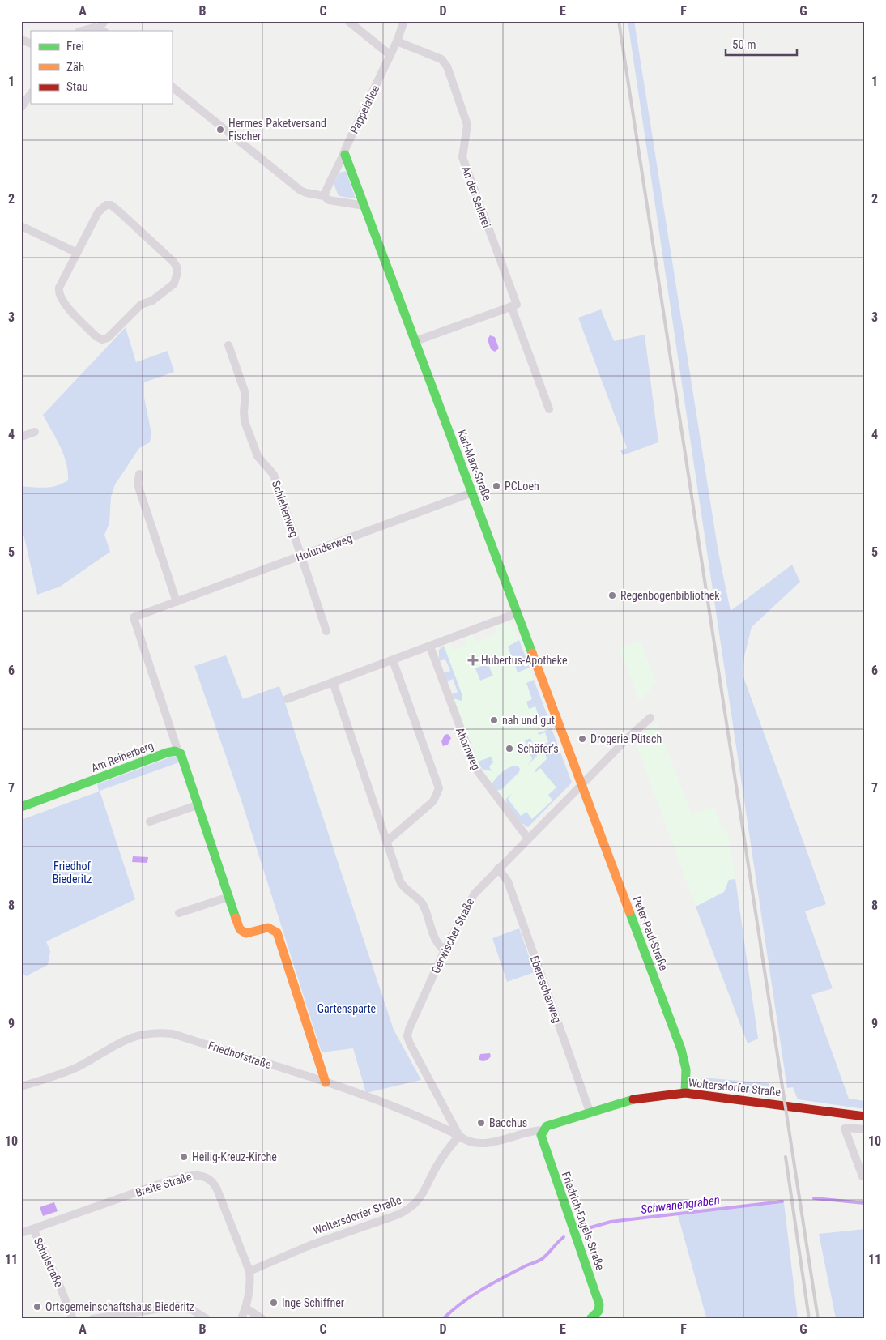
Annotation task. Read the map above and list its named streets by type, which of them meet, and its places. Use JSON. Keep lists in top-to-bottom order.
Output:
{
  "streets": {
    "street": [
      "Pappelallee",
      "An der Seilerei",
      "Karl-Marx-Straße",
      "Schlehenweg",
      "Holunderweg",
      "Ahornweg",
      "Am Reiherberg",
      "Peter-Paul-Straße",
      "Gerwischer Straße",
      "Ebereschenweg",
      "Friedhofstraße",
      "Woltersdorfer Straße",
      "Breite Straße",
      "Friedrich-Engels-Straße",
      "Schulstraße"
    ]
  },
  "crossings": [
    ["Pappelallee", "An der Seilerei"],
    ["Pappelallee", "Karl-Marx-Straße"],
    ["Karl-Marx-Straße", "Holunderweg"],
    ["Karl-Marx-Straße", "Peter-Paul-Straße"],
    ["Karl-Marx-Straße", "Gerwischer Straße"],
    ["Schlehenweg", "Holunderweg"],
    ["Holunderweg", "Am Reiherberg"],
    ["Ahornweg", "Gerwischer Straße"],
    ["Peter-Paul-Straße", "Gerwischer Straße"],
    ["Peter-Paul-Straße", "Woltersdorfer Straße"],
    ["Gerwischer Straße", "Ebereschenweg"],
    ["Gerwischer Straße", "Friedhofstraße"],
    ["Gerwischer Straße", "Woltersdorfer Straße"],
    ["Ebereschenweg", "Woltersdorfer Straße"],
    ["Friedhofstraße", "Woltersdorfer Straße"],
    ["Woltersdorfer Straße", "Breite Straße"],
    ["Woltersdorfer Straße", "Friedrich-Engels-Straße"],
    ["Breite Straße", "Schulstraße"]
  ],
  "water": ["Schwanengraben"],
  "parks": ["Friedhof Biederitz", "Gartensparte"],
  "places": {
    "other": [
      "Hermes Paketversand Fischer",
      "PCLoeh",
      "Regenbogenbibliothek",
      "nah und gut",
      "Drogerie Pütsch",
      "Schäfer's",
      "Bacchus",
      "Heilig-Kreuz-Kirche",
      "Inge Schiffner",
      "Ortsgemeinschaftshaus Biederitz"
    ],
    "health": ["Hubertus-Apotheke"]
  },
  "legend": ["Frei", "Zäh", "Stau"],
  "scale_bar": "50 m",
  "grid": {
    "columns": [
      "A",
      "B",
      "C",
      "D",
      "E",
      "F",
      "G"
    ],
    "rows": [
      "1",
      "2",
      "3",
      "4",
      "5",
      "6",
      "7",
      "8",
      "9",
      "10",
      "11"
    ]
  }
}
